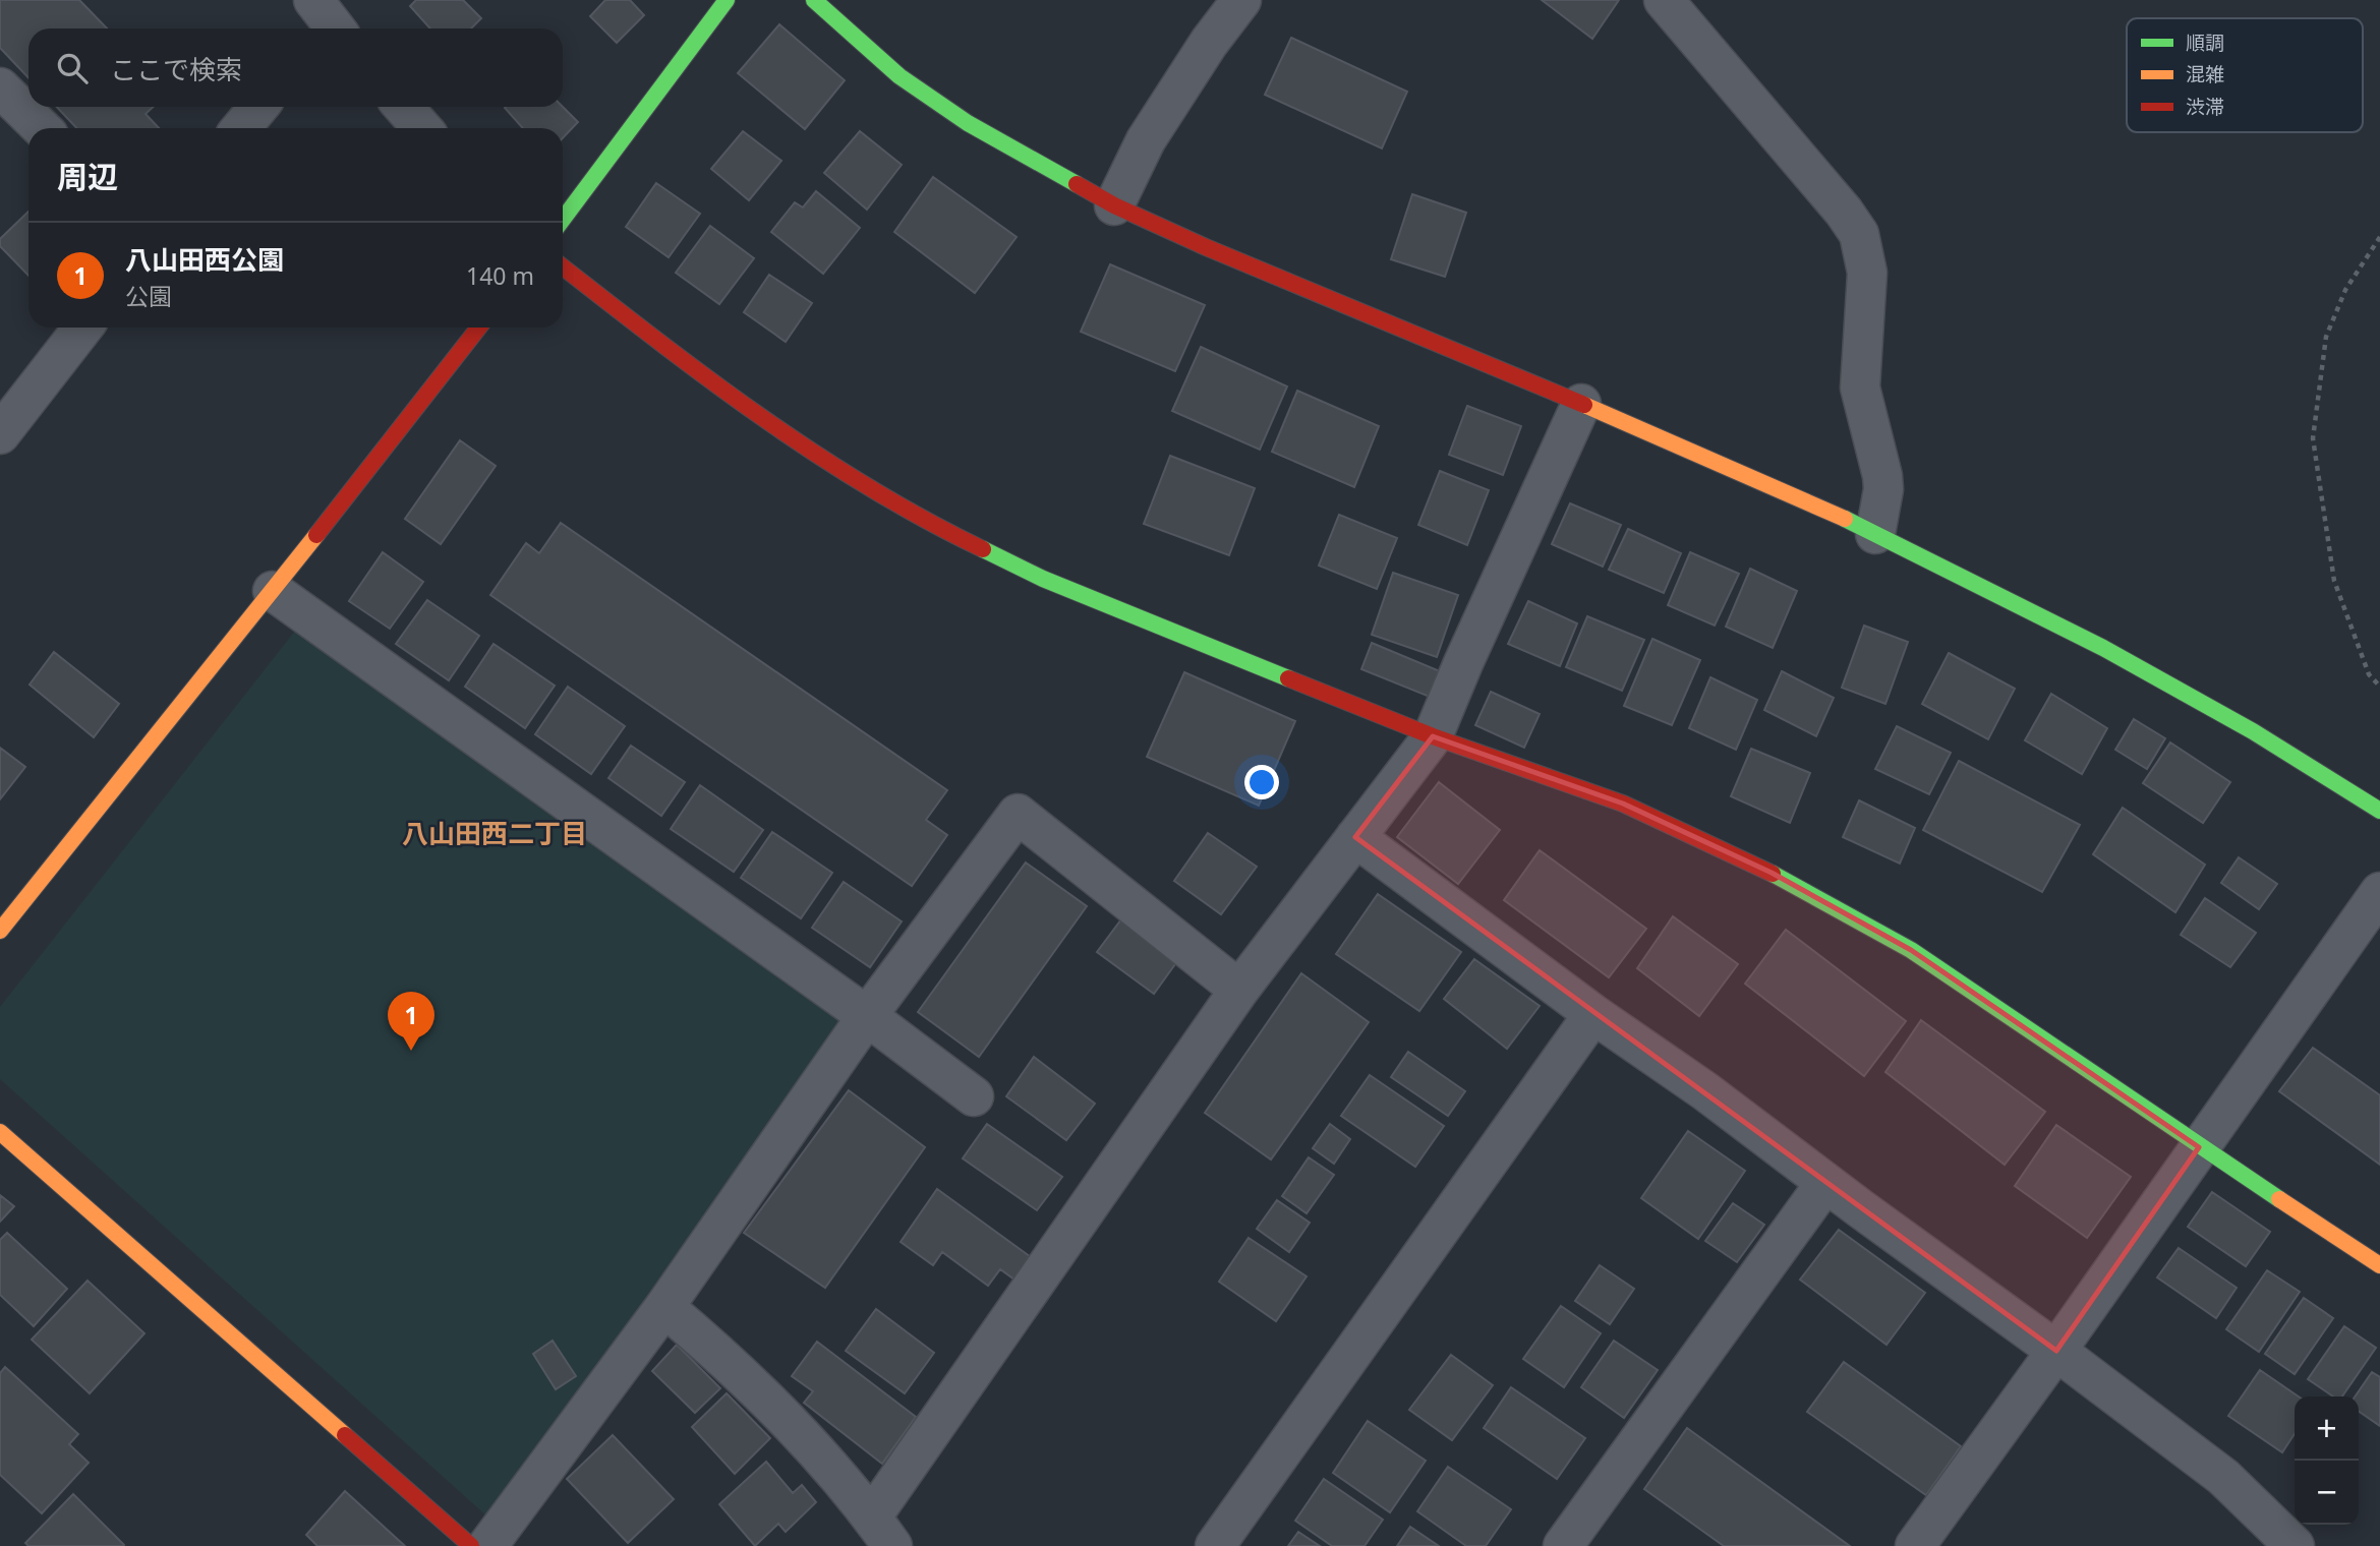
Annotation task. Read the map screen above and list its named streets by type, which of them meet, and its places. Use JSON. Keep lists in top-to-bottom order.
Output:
{
  "districts": ["八山田西二丁目"],
  "legend": ["順調", "混雑", "渋滞"],
  "page": {
    "search": "ここで検索",
    "heading": "周辺",
    "list": [
      {
        "mark": "1",
        "name": "八山田西公園",
        "note": "公園",
        "value": "140 m"
      }
    ],
    "pins": "1",
    "map_buttons": ["+", "−"]
  }
}
